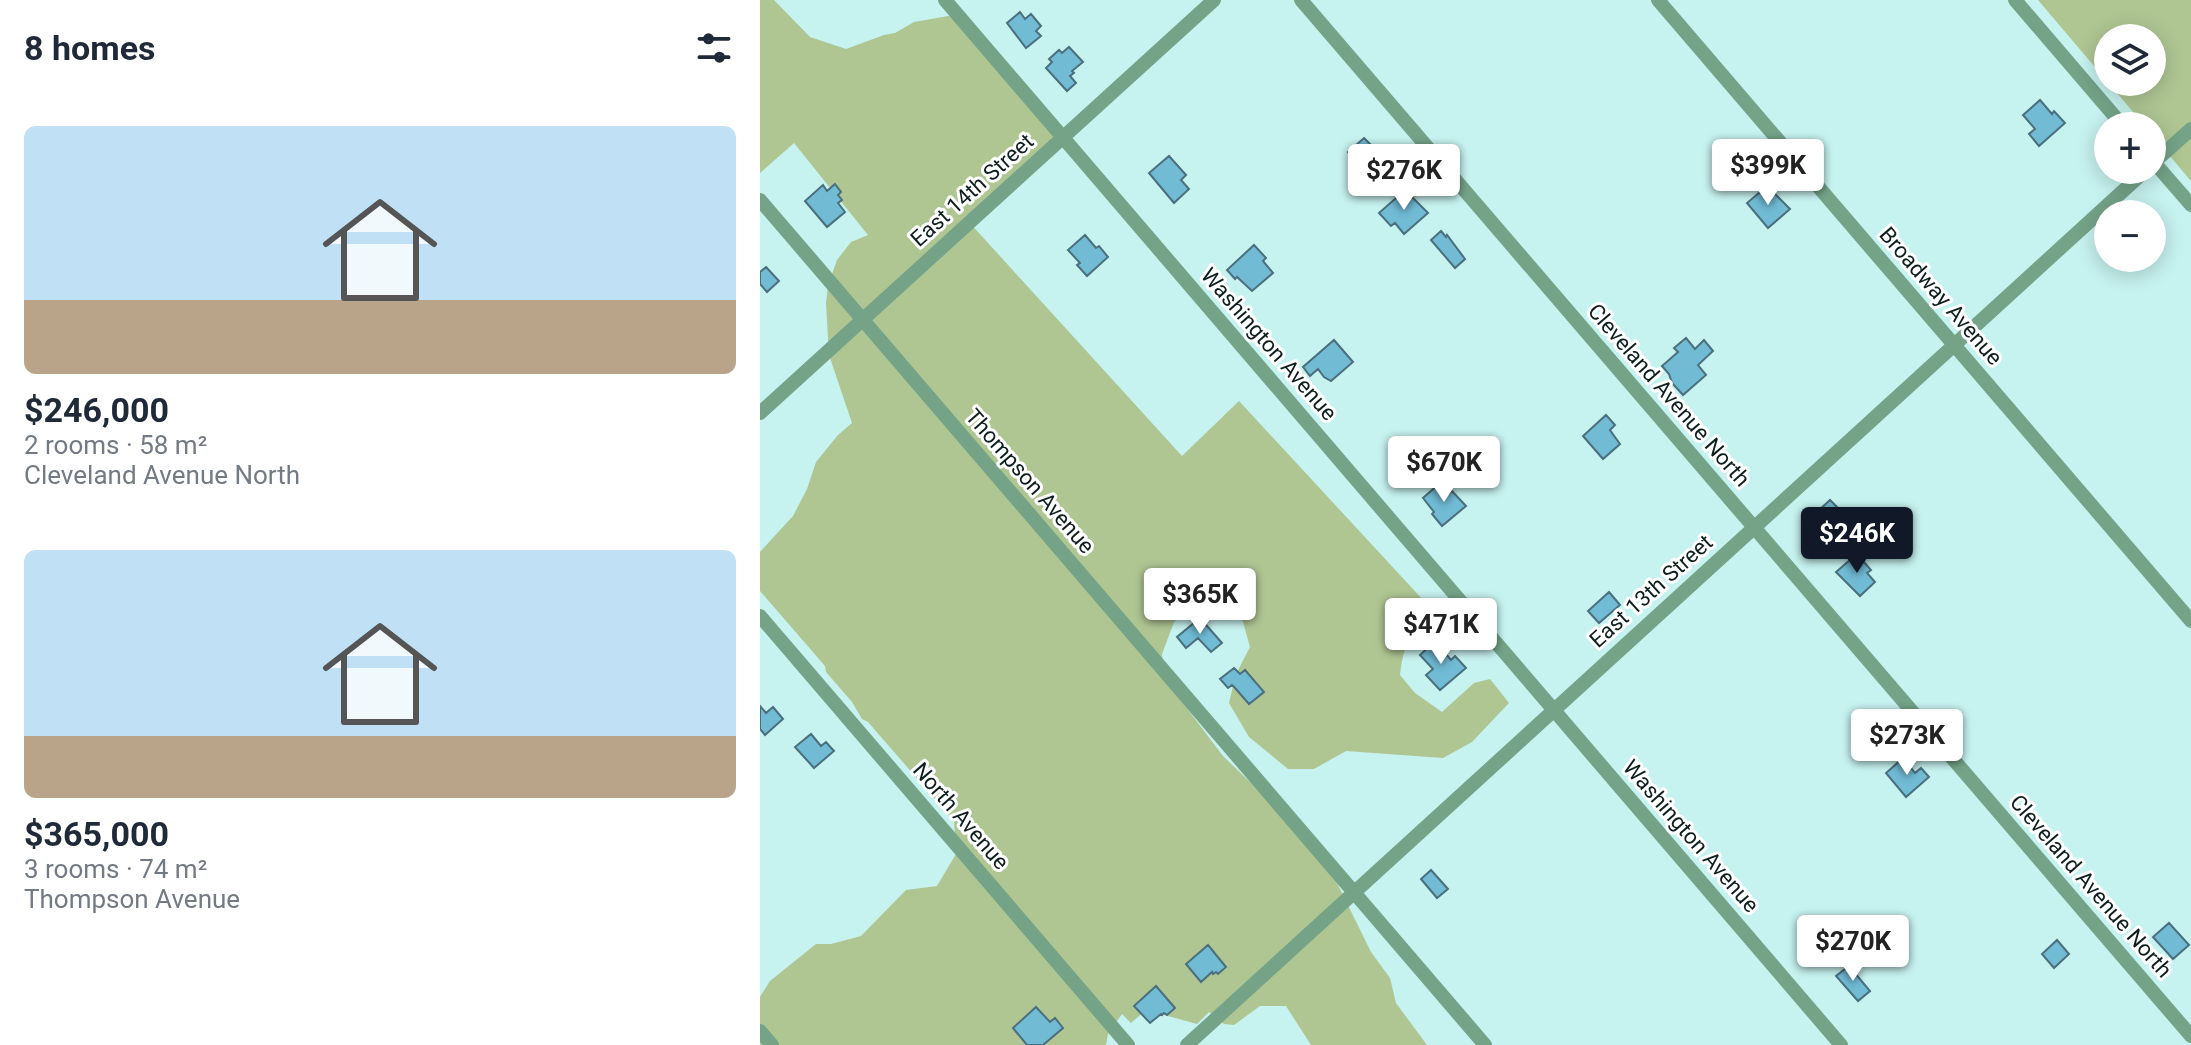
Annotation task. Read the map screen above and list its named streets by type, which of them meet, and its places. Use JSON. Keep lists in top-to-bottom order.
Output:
{
  "streets": {
    "street": [
      "East 14th Street",
      "Broadway Avenue",
      "Washington Avenue",
      "Cleveland Avenue North",
      "Thompson Avenue",
      "East 13th Street",
      "North Avenue"
    ]
  },
  "crossings": [
    ["East 14th Street", "Washington Avenue"],
    ["East 14th Street", "Thompson Avenue"],
    ["Broadway Avenue", "East 13th Street"],
    ["Washington Avenue", "East 13th Street"],
    ["Cleveland Avenue North", "East 13th Street"],
    ["Thompson Avenue", "East 13th Street"]
  ],
  "page": {
    "heading": "8 homes",
    "map_buttons": ["+", "−"],
    "list": [
      {
        "name": "$246,000",
        "note": "2 rooms · 58 m² · Cleveland Avenue North"
      },
      {
        "name": "$365,000",
        "note": "3 rooms · 74 m² · Thompson Avenue"
      }
    ],
    "price": [
      "$399K",
      "$276K",
      "$670K",
      "$246K",
      "$365K",
      "$471K",
      "$273K",
      "$270K"
    ]
  }
}
